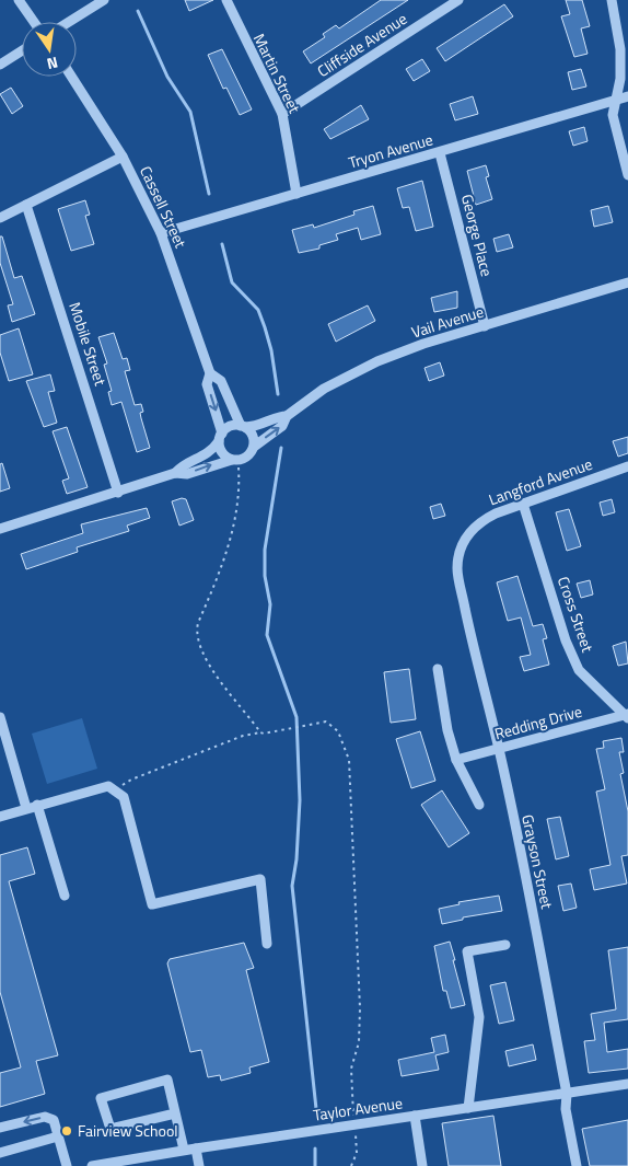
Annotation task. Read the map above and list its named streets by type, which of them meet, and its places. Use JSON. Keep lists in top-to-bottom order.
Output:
{
  "streets": {
    "street": [
      "Cliffside Avenue",
      "Martin Street",
      "Tryon Avenue",
      "Cassell Street",
      "George Place",
      "Vail Avenue",
      "Mobile Street",
      "Langford Avenue",
      "Cross Street",
      "Redding Drive",
      "Grayson Street",
      "Taylor Avenue"
    ]
  },
  "crossings": [
    ["Cliffside Avenue", "Martin Street"],
    ["Martin Street", "Tryon Avenue"],
    ["Tryon Avenue", "Cassell Street"],
    ["Tryon Avenue", "George Place"],
    ["Cassell Street", "Vail Avenue"],
    ["George Place", "Vail Avenue"],
    ["Langford Avenue", "Cross Street"],
    ["Langford Avenue", "Grayson Street"],
    ["Cross Street", "Redding Drive"],
    ["Redding Drive", "Grayson Street"],
    ["Grayson Street", "Taylor Avenue"]
  ],
  "places": ["Fairview School"],
  "north": "bottom"
}
